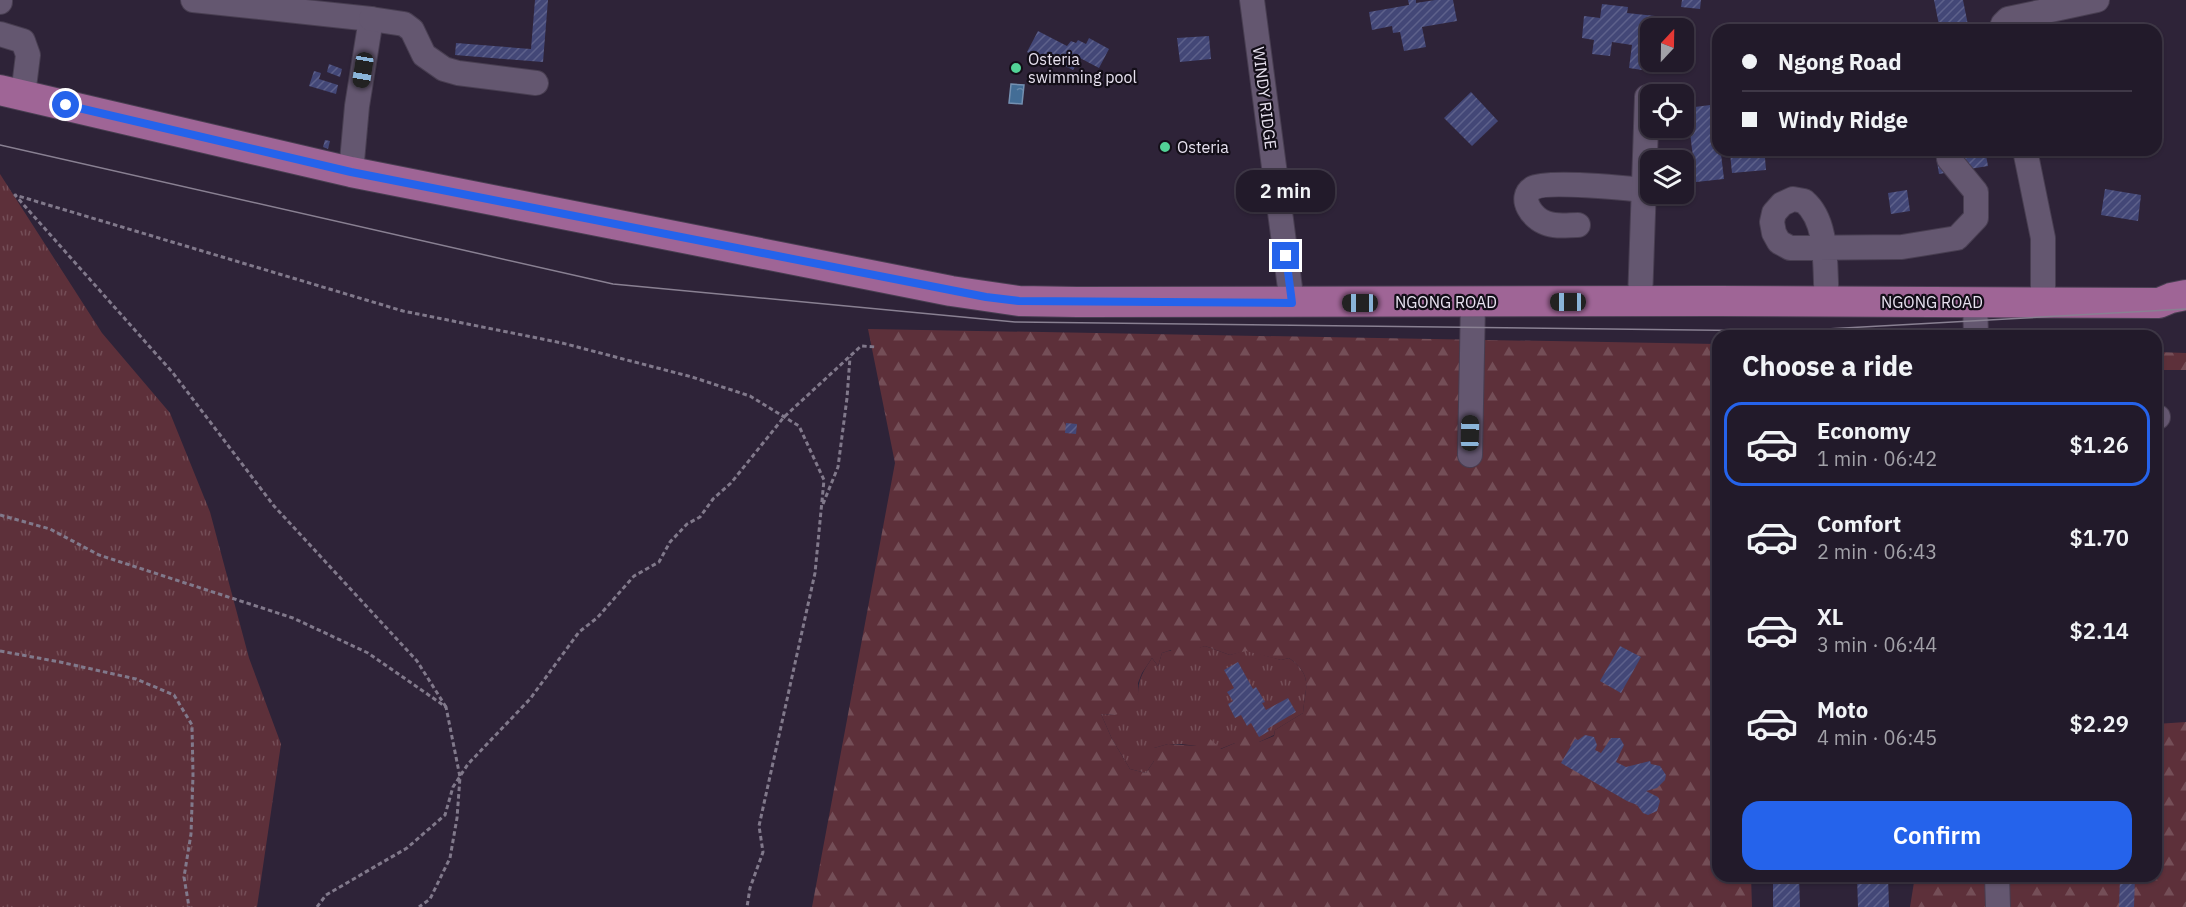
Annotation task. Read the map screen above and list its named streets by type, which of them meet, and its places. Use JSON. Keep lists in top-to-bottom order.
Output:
{
  "streets": {
    "main road": ["NGONG ROAD"],
    "street": ["WINDY RIDGE"]
  },
  "crossings": [
    ["WINDY RIDGE", "NGONG ROAD"]
  ],
  "places": ["Osteria swimming pool", "Osteria"],
  "north": "top",
  "page": {
    "banner": ["Ngong Road", "Windy Ridge"],
    "bubble": "2 min",
    "heading": "Choose a ride",
    "list": [
      {
        "name": "Economy",
        "note": "1 min · 06:42",
        "value": "$1.26"
      },
      {
        "name": "Comfort",
        "note": "2 min · 06:43",
        "value": "$1.70"
      },
      {
        "name": "XL",
        "note": "3 min · 06:44",
        "value": "$2.14"
      },
      {
        "name": "Moto",
        "note": "4 min · 06:45",
        "value": "$2.29"
      }
    ],
    "buttons": "Confirm"
  }
}
